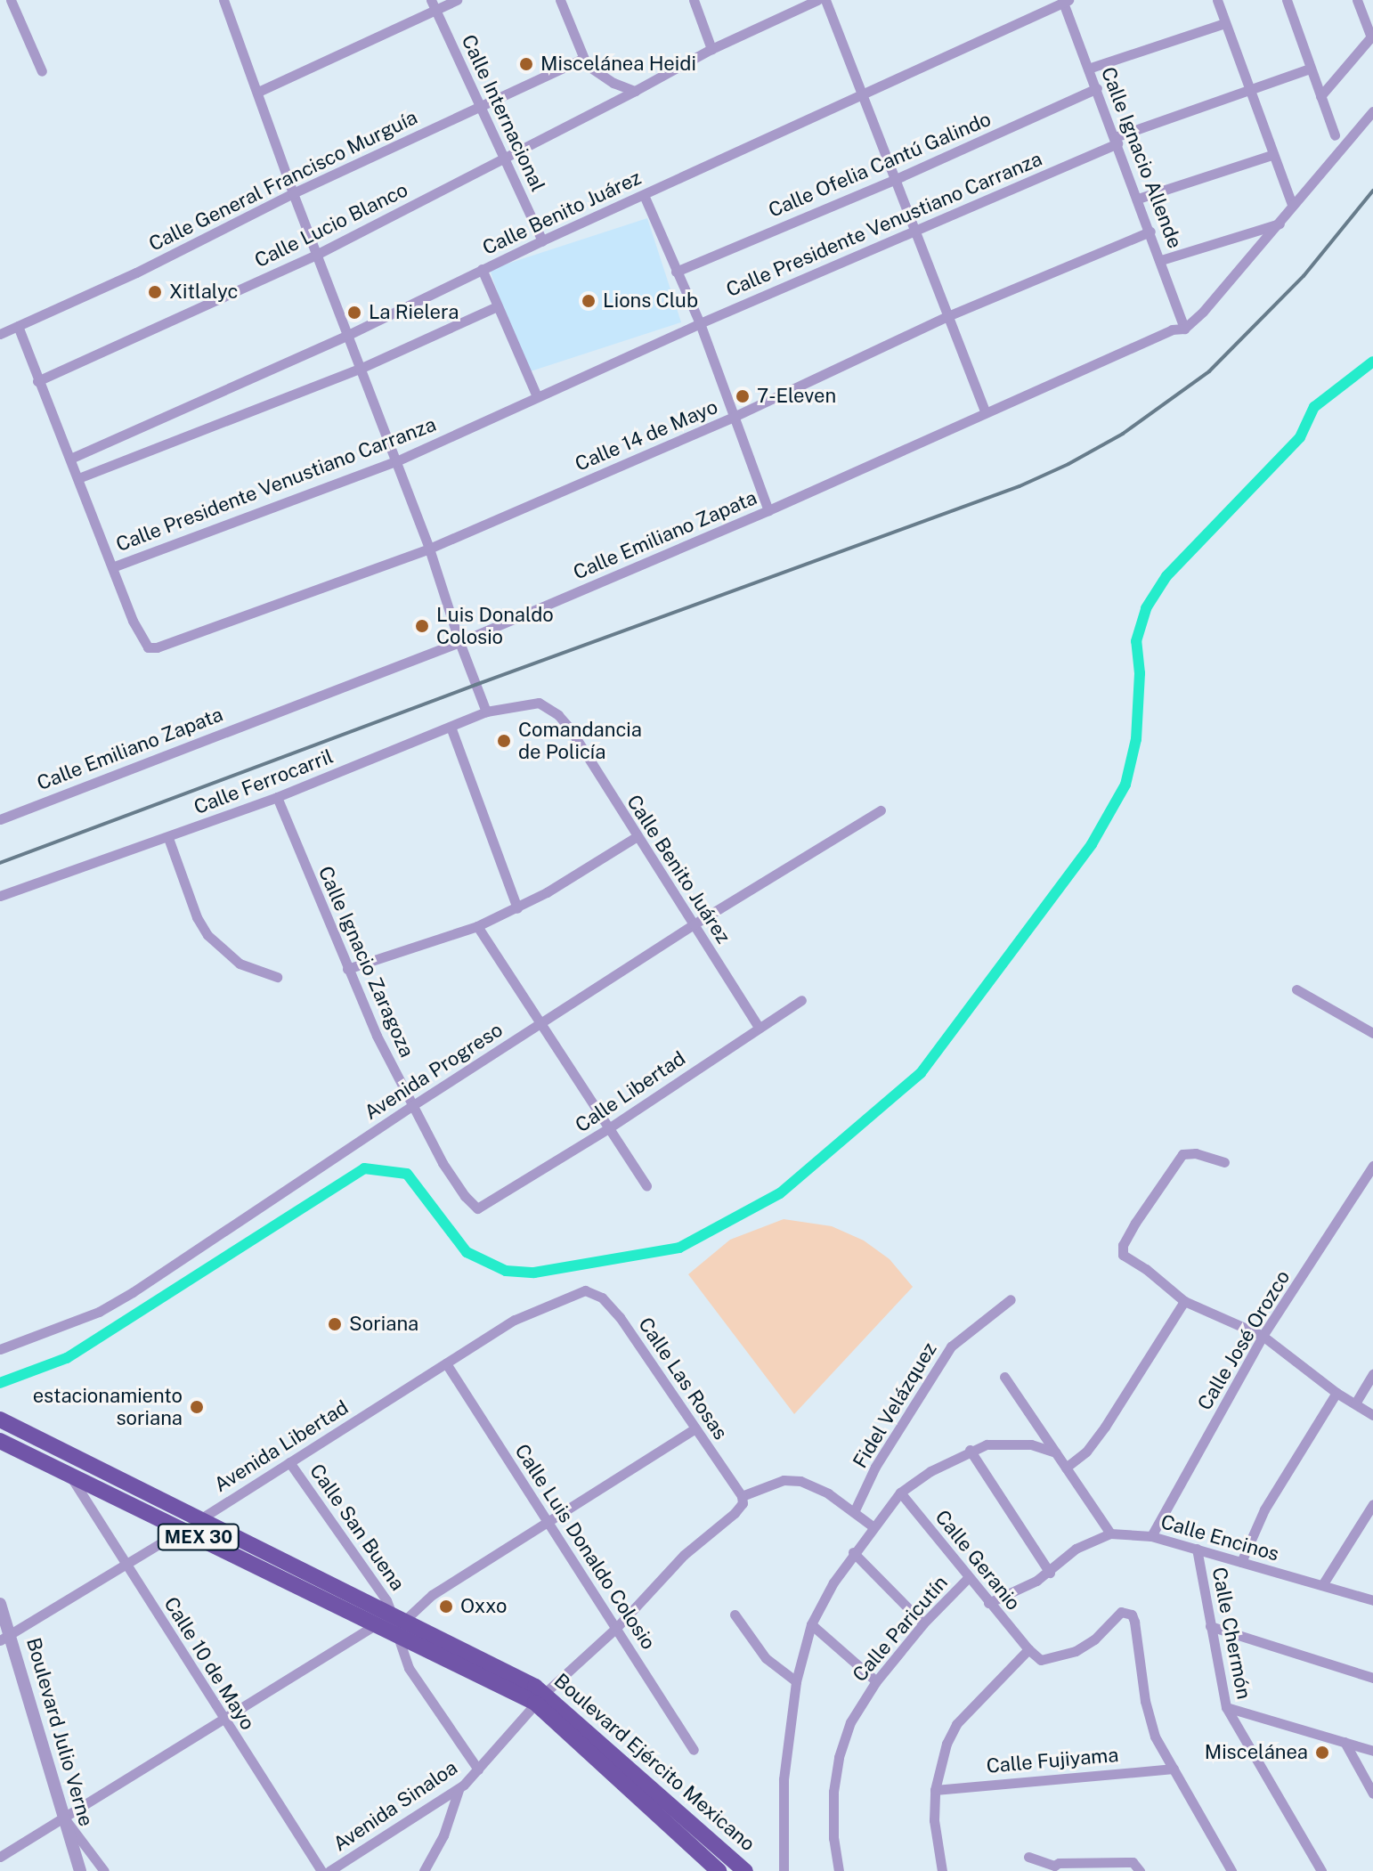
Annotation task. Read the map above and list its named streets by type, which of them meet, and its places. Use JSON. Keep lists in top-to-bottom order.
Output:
{
  "streets": {
    "main road": ["MEX 30", "Boulevard Ejército Mexicano"],
    "street": [
      "Calle Internacional",
      "Calle Ignacio Allende",
      "Calle Ofelia Cantú Galindo",
      "Calle General Francisco Murguía",
      "Calle Benito Juárez",
      "Calle Presidente Venustiano Carranza",
      "Calle Lucio Blanco",
      "Calle 14 de Mayo",
      "Calle Emiliano Zapata",
      "Calle Ferrocarril",
      "Calle Ignacio Zaragoza",
      "Avenida Progreso",
      "Calle Libertad",
      "Calle José Orozco",
      "Calle Las Rosas",
      "Fidel Velázquez",
      "Avenida Libertad",
      "Calle San Buena",
      "Calle Encinos",
      "Calle Luis Donaldo Colosio",
      "Calle Geranio",
      "Calle Paricutín",
      "Calle Chermón",
      "Calle 10 de Mayo",
      "Boulevard Julio Verne",
      "Calle Fujiyama",
      "Avenida Sinaloa"
    ]
  },
  "crossings": [
    ["Calle Internacional", "Calle General Francisco Murguía"],
    ["Calle Internacional", "Calle Benito Juárez"],
    ["Calle Internacional", "Calle Lucio Blanco"],
    ["Calle Ignacio Allende", "Calle Ofelia Cantú Galindo"],
    ["Calle Ignacio Allende", "Calle Benito Juárez"],
    ["Calle Ignacio Allende", "Calle Presidente Venustiano Carranza"],
    ["Calle Ignacio Allende", "Calle 14 de Mayo"],
    ["Calle Ignacio Allende", "Calle Emiliano Zapata"],
    ["Calle Benito Juárez", "Calle Ferrocarril"],
    ["Calle Benito Juárez", "Avenida Progreso"],
    ["Calle Benito Juárez", "Calle Libertad"],
    ["Calle Presidente Venustiano Carranza", "Calle 14 de Mayo"],
    ["Calle Ferrocarril", "Calle Ignacio Zaragoza"],
    ["Calle Ignacio Zaragoza", "Avenida Progreso"],
    ["Calle Ignacio Zaragoza", "Calle Libertad"],
    ["Calle José Orozco", "Calle Encinos"],
    ["Calle Las Rosas", "Avenida Libertad"],
    ["Calle Las Rosas", "Avenida Sinaloa"],
    ["Avenida Libertad", "Calle San Buena"],
    ["Avenida Libertad", "Calle Luis Donaldo Colosio"],
    ["Avenida Libertad", "Calle 10 de Mayo"],
    ["Avenida Libertad", "Boulevard Julio Verne"],
    ["Avenida Libertad", "Boulevard Ejército Mexicano"],
    ["Calle San Buena", "Boulevard Ejército Mexicano"],
    ["Calle San Buena", "Avenida Sinaloa"],
    ["Calle Encinos", "Calle Geranio"],
    ["Calle Encinos", "Calle Chermón"],
    ["Calle Luis Donaldo Colosio", "Avenida Sinaloa"],
    ["Calle Geranio", "Calle Paricutín"],
    ["Calle 10 de Mayo", "Boulevard Ejército Mexicano"],
    ["Boulevard Ejército Mexicano", "Avenida Sinaloa"]
  ],
  "places": [
    "Miscelánea Heidi",
    "Xitlalyc",
    "Lions Club",
    "La Rielera",
    "7-Eleven",
    "Luis Donaldo Colosio",
    "Comandancia de Policía",
    "Soriana",
    "estacionamiento soriana",
    "Oxxo",
    "Miscelánea"
  ]
}
